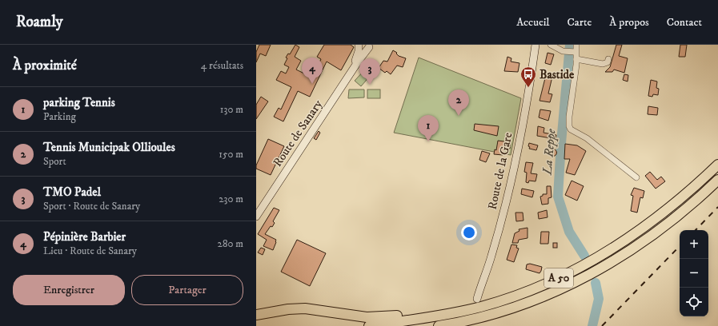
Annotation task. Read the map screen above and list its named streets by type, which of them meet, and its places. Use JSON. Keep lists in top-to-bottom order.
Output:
{
  "streets": {
    "highway": ["A 50"],
    "main road": ["Route de Sanary", "Route de la Gare"]
  },
  "water": ["La Reppe"],
  "places": {
    "bus stop": ["Bastide"]
  },
  "page": {
    "header": "Roamly",
    "nav": [
      "Accueil",
      "Carte",
      "À propos",
      "Contact"
    ],
    "heading": ["À proximité", "4 résultats"],
    "pins": [
      "4",
      "3",
      "2",
      "1"
    ],
    "list": [
      {
        "mark": "1",
        "name": "parking Tennis",
        "note": "Parking",
        "value": "130 m"
      },
      {
        "mark": "2",
        "name": "Tennis Municipak Ollioules",
        "note": "Sport",
        "value": "150 m"
      },
      {
        "mark": "3",
        "name": "TMO Padel",
        "note": "Sport · Route de Sanary",
        "value": "230 m"
      },
      {
        "mark": "4",
        "name": "Pépinière Barbier",
        "note": "Lieu · Route de Sanary",
        "value": "280 m"
      }
    ],
    "map_buttons": ["+", "−"],
    "buttons": ["Enregistrer", "Partager"]
  }
}
